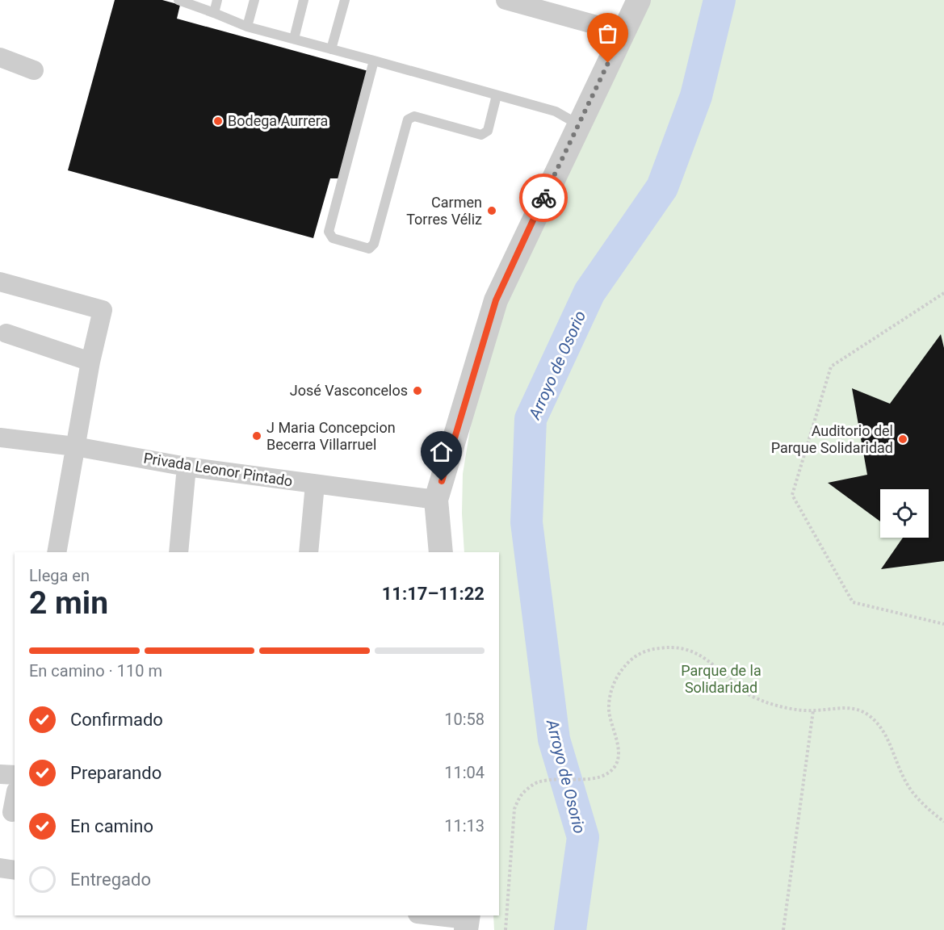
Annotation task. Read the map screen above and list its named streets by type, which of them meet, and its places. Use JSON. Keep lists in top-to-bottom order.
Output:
{
  "streets": {
    "street": ["Privada Leonor Pintado"]
  },
  "water": ["Arroyo de Osorio"],
  "parks": ["Parque de la Solidaridad"],
  "places": [
    "Bodega Aurrera",
    "Carmen Torres Véliz",
    "José Vasconcelos",
    "J Maria Concepcion Becerra Villarruel",
    "Auditorio del Parque Solidaridad"
  ],
  "page": {
    "heading": ["2 min", "Llega en", "11:17–11:22"],
    "bar": "En camino · 110 m",
    "list": [
      ["Confirmado", "10:58"],
      ["Preparando", "11:04"],
      ["En camino", "11:13"],
      "Entregado"
    ]
  }
}
